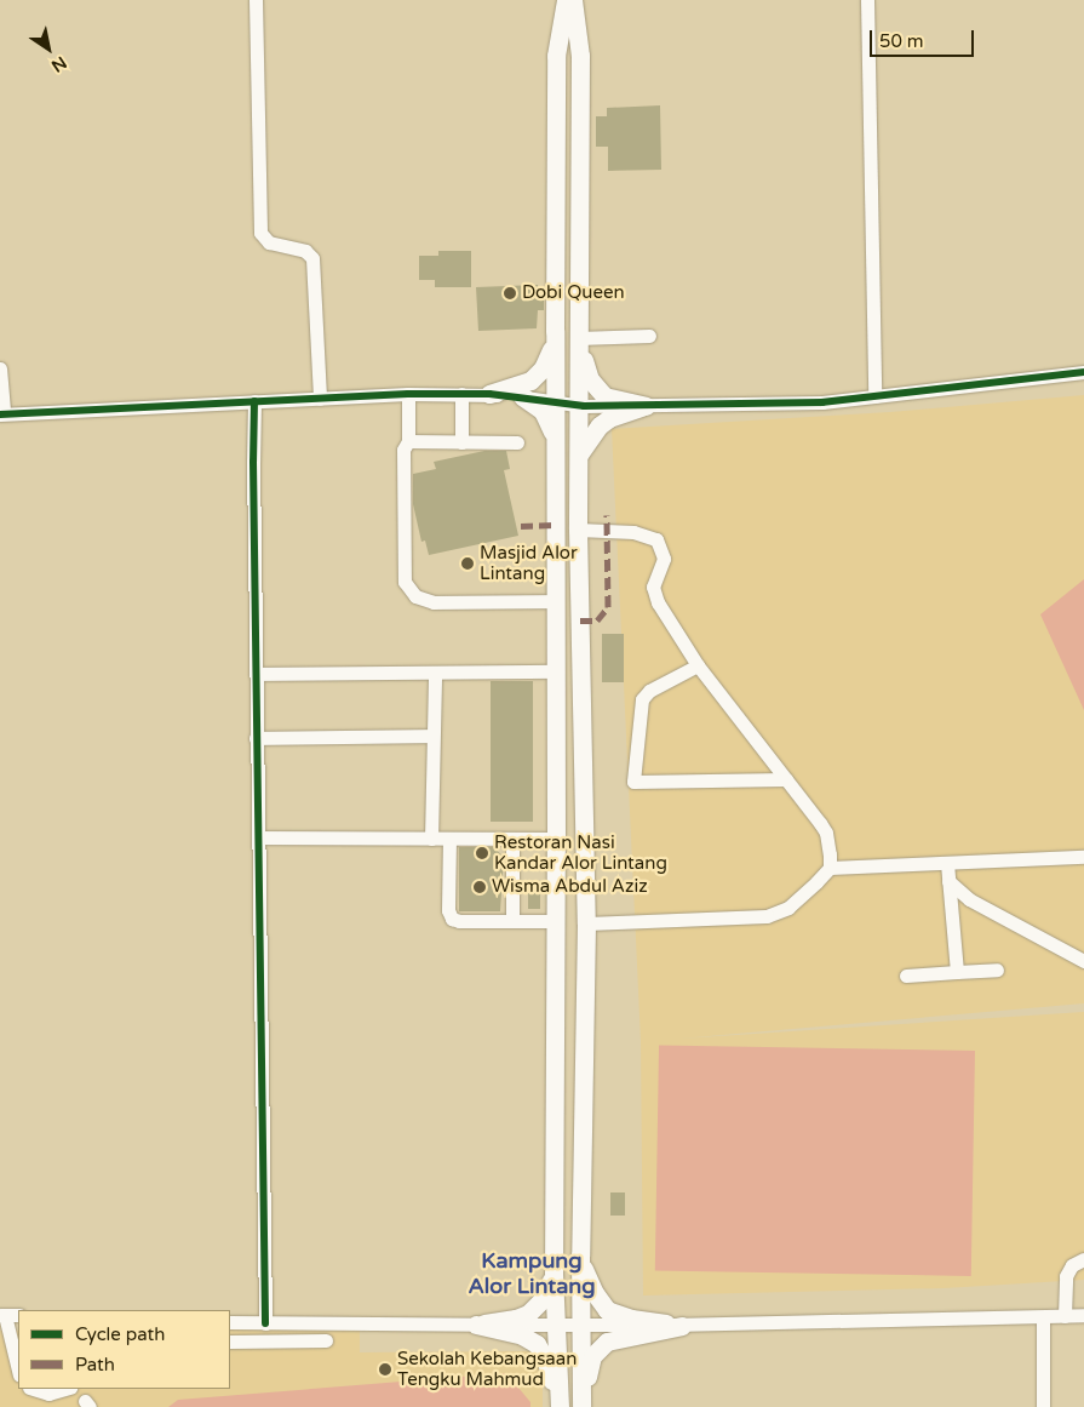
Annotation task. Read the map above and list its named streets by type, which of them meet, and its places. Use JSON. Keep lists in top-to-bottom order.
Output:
{
  "districts": ["Kampung Alor Lintang"],
  "places": [
    "Dobi Queen",
    "Masjid Alor Lintang",
    "Restoran Nasi Kandar Alor Lintang",
    "Wisma Abdul Aziz",
    "Sekolah Kebangsaan Tengku Mahmud"
  ],
  "legend": ["Cycle path", "Path"],
  "scale_bar": "50 m",
  "north": "bottom right"
}
